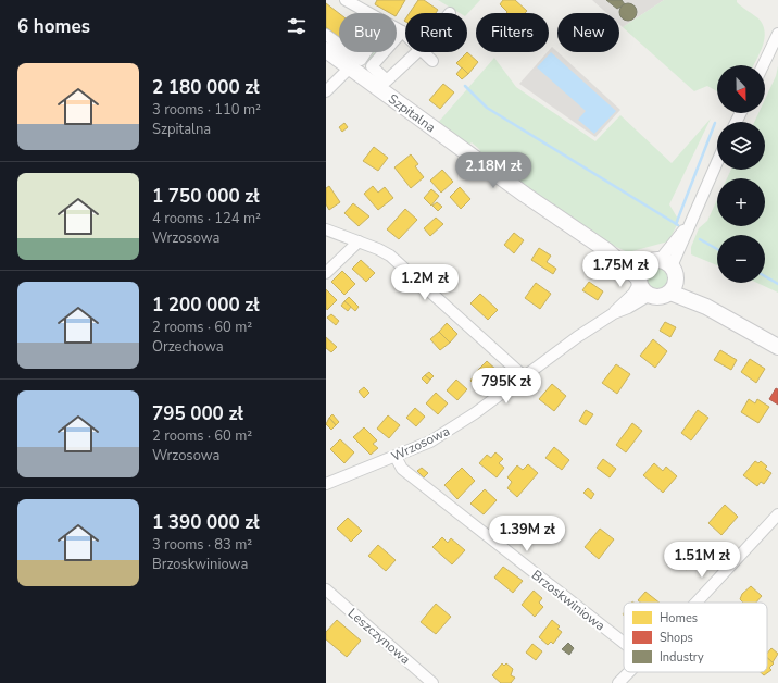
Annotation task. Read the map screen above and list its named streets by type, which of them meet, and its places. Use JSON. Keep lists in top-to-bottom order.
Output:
{
  "streets": {
    "main road": ["Szpitalna"],
    "street": ["Wrzosowa", "Brzoskwiniowa", "Leszczynowa"]
  },
  "crossings": [
    ["Szpitalna", "Wrzosowa"],
    ["Wrzosowa", "Brzoskwiniowa"]
  ],
  "legend": ["Homes", "Shops", "Industry"],
  "north": "bottom",
  "page": {
    "heading": "6 homes",
    "chip": [
      "Buy",
      "Rent",
      "Filters",
      "New"
    ],
    "list": [
      {
        "name": "2 180 000 zł",
        "note": "3 rooms · 110 m² · Szpitalna"
      },
      {
        "name": "1 750 000 zł",
        "note": "4 rooms · 124 m² · Wrzosowa"
      },
      {
        "name": "1 200 000 zł",
        "note": "2 rooms · 60 m² · Orzechowa"
      },
      {
        "name": "795 000 zł",
        "note": "2 rooms · 60 m² · Wrzosowa"
      },
      {
        "name": "1 390 000 zł",
        "note": "3 rooms · 83 m² · Brzoskwiniowa"
      }
    ],
    "map_buttons": ["+", "−"],
    "price": [
      "2.18M zł",
      "1.75M zł",
      "1.2M zł",
      "795K zł",
      "1.39M zł",
      "1.51M zł"
    ]
  }
}
